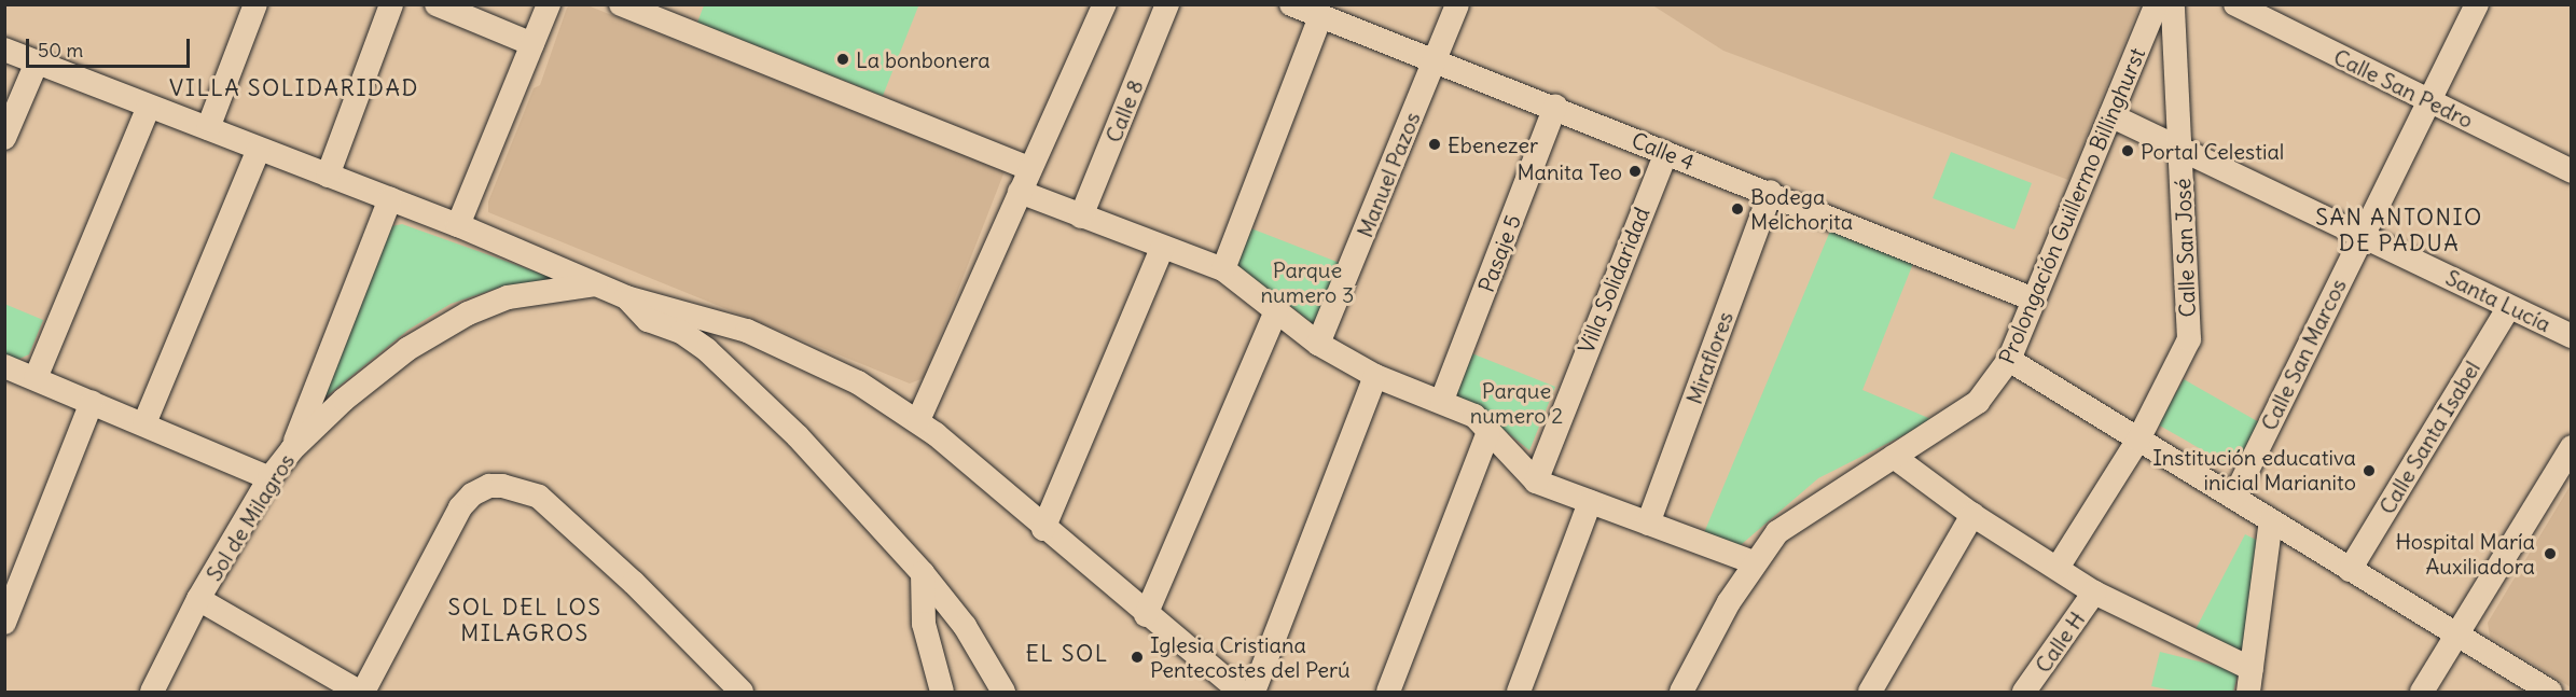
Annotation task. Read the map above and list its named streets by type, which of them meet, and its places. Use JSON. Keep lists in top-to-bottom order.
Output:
{
  "streets": {
    "street": [
      "Calle San Pedro",
      "Calle 8",
      "Calle 4",
      "Manuel Pazos",
      "Prolongación Guillermo Billinghurst",
      "Calle San José",
      "Pasaje 5",
      "Villa Solidaridad",
      "Santa Lucía",
      "Calle San Marcos",
      "Miraflores",
      "Calle Santa Isabel",
      "Sol de Milagros",
      "Calle H"
    ]
  },
  "crossings": [
    ["Calle San Pedro", "Calle San Marcos"],
    ["Calle 4", "Manuel Pazos"],
    ["Calle 4", "Prolongación Guillermo Billinghurst"],
    ["Calle 4", "Pasaje 5"],
    ["Calle 4", "Villa Solidaridad"],
    ["Calle 4", "Miraflores"],
    ["Prolongación Guillermo Billinghurst", "Santa Lucía"],
    ["Calle San José", "Santa Lucía"],
    ["Santa Lucía", "Calle San Marcos"],
    ["Santa Lucía", "Calle Santa Isabel"]
  ],
  "districts": [
    "VILLA SOLIDARIDAD",
    "SAN ANTONIO DE PADUA",
    "SOL DEL LOS MILAGROS",
    "EL SOL"
  ],
  "parks": ["Parque numero 3", "Parque numero 2"],
  "places": [
    "La bonbonera",
    "Ebenezer",
    "Portal Celestial",
    "Manita Teo",
    "Bodega Melchorita",
    "Institución educativa inicial Marianito",
    "Hospital María Auxiliadora",
    "Iglesia Cristiana Pentecostes del Perú"
  ],
  "scale_bar": "50 m"
}
